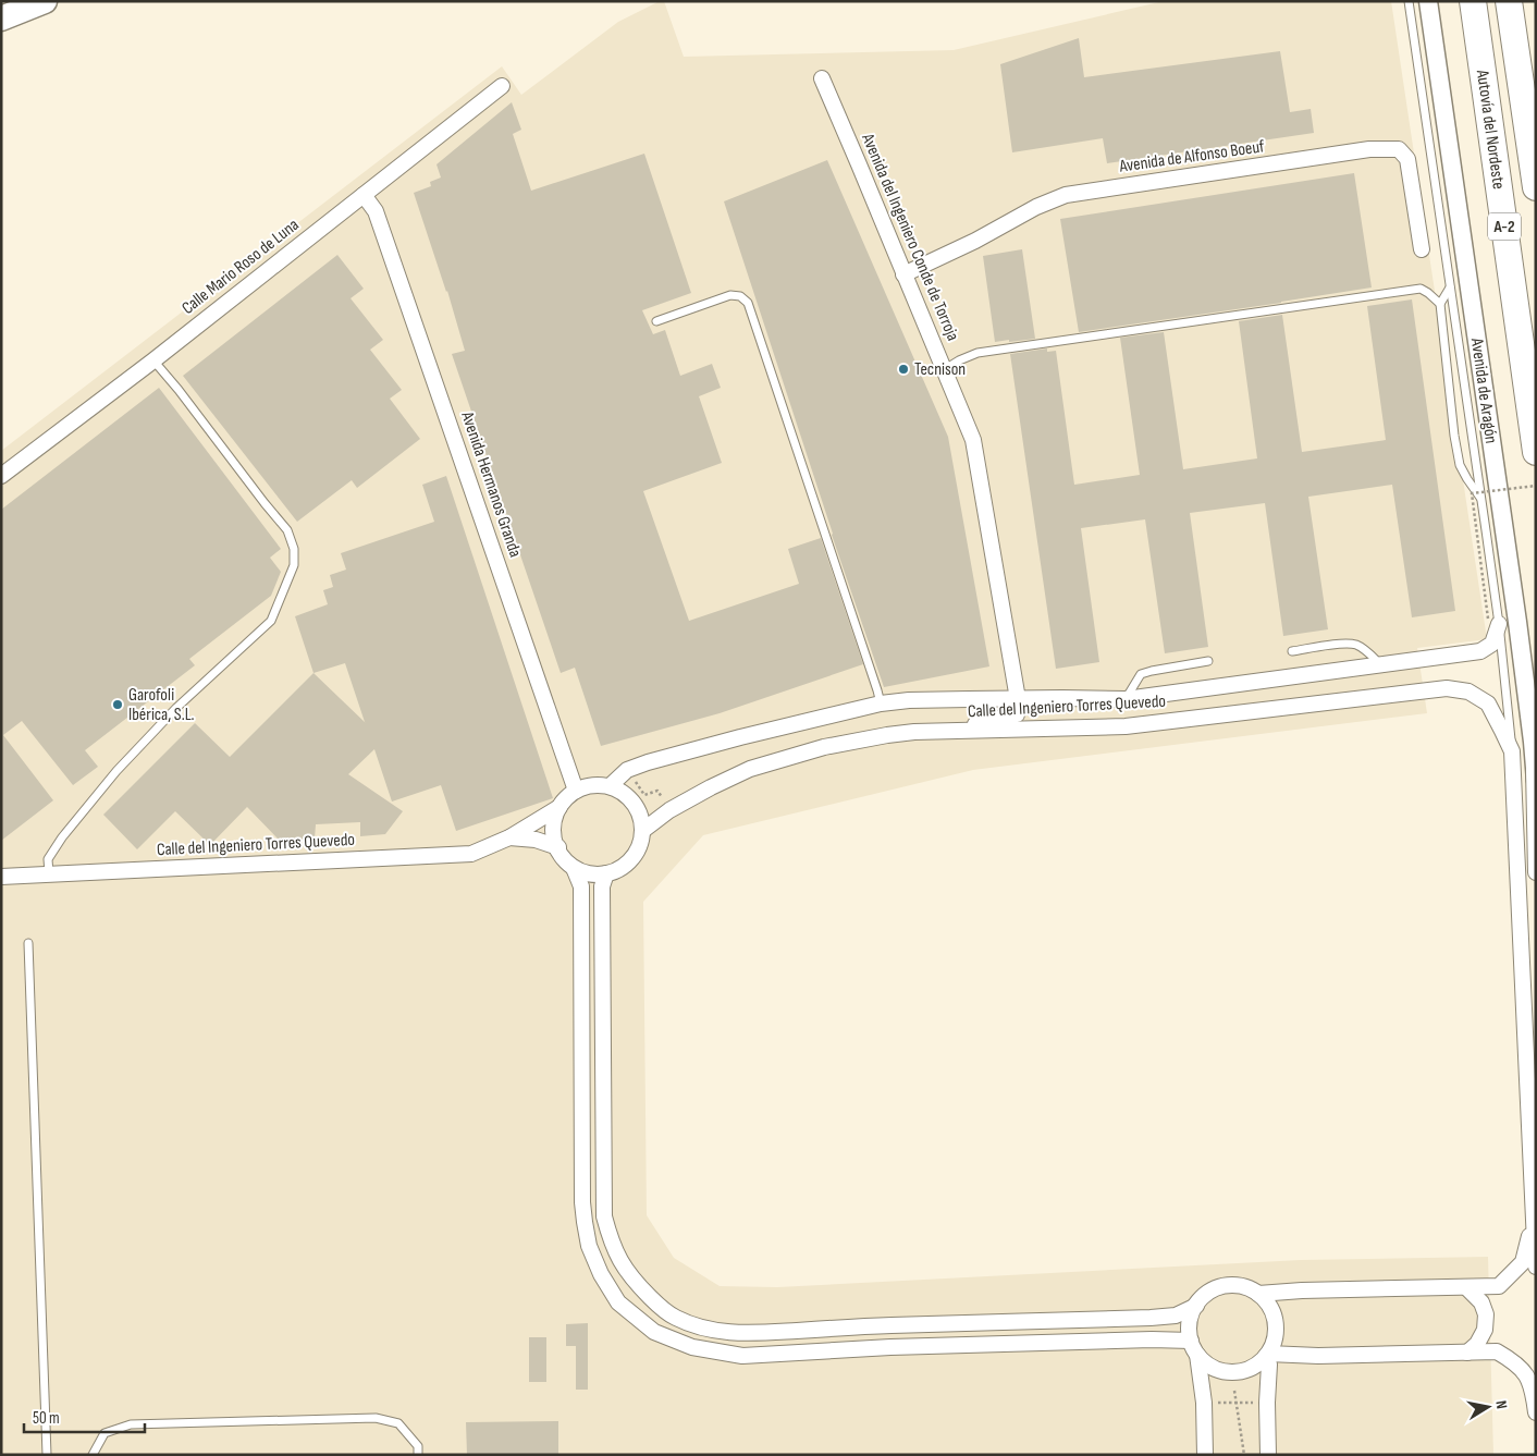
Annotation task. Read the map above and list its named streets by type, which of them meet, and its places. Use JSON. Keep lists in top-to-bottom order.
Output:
{
  "streets": {
    "highway": ["Autovía del Nordeste", "A-2"],
    "street": [
      "Avenida de Alfonso Boeuf",
      "Avenida del Ingeniero Conde de Torroja",
      "Calle Mario Roso de Luna",
      "Avenida de Aragón",
      "Avenida Hermanos Granda",
      "Calle del Ingeniero Torres Quevedo"
    ]
  },
  "crossings": [
    ["Avenida de Alfonso Boeuf", "Avenida del Ingeniero Conde de Torroja"],
    ["Avenida del Ingeniero Conde de Torroja", "Calle del Ingeniero Torres Quevedo"],
    ["Calle Mario Roso de Luna", "Avenida Hermanos Granda"],
    ["Avenida Hermanos Granda", "Calle del Ingeniero Torres Quevedo"]
  ],
  "places": ["Tecnison", "Garofoli Ibérica, S.L."],
  "scale_bar": "50 m",
  "north": "right"
}
